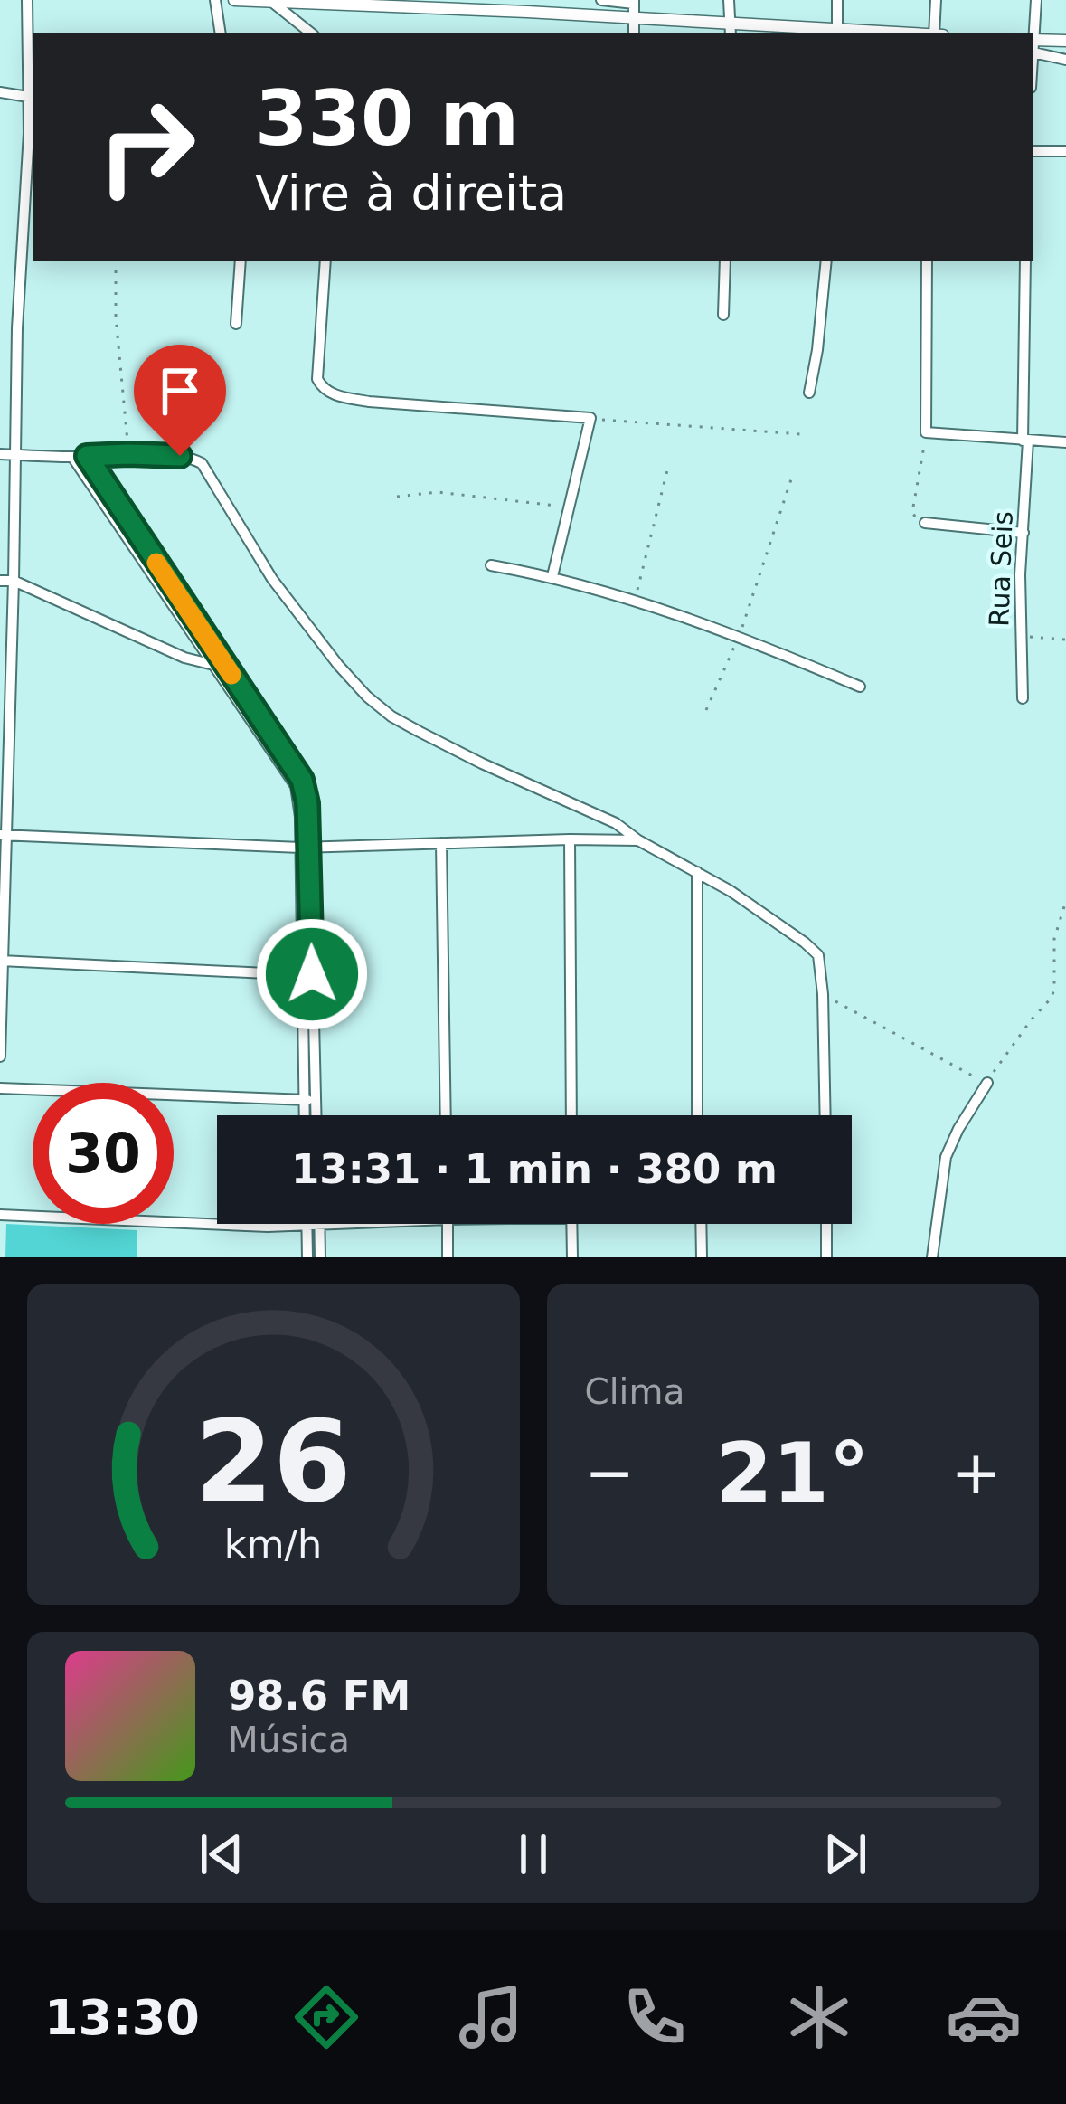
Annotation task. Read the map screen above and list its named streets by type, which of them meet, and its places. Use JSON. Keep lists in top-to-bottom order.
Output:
{
  "streets": {
    "street": ["Rua Seis"]
  },
  "page": {
    "turn": ["330 m", "Vire à direita"],
    "limit": "30",
    "trip": "13:31 · 1 min · 380 m",
    "tile": "Clima",
    "heat": ["−", "21°", "+"],
    "song": ["98.6 FM", "Música"],
    "tabs": "13:30",
    "gauge": ["26", "km/h"]
  }
}
